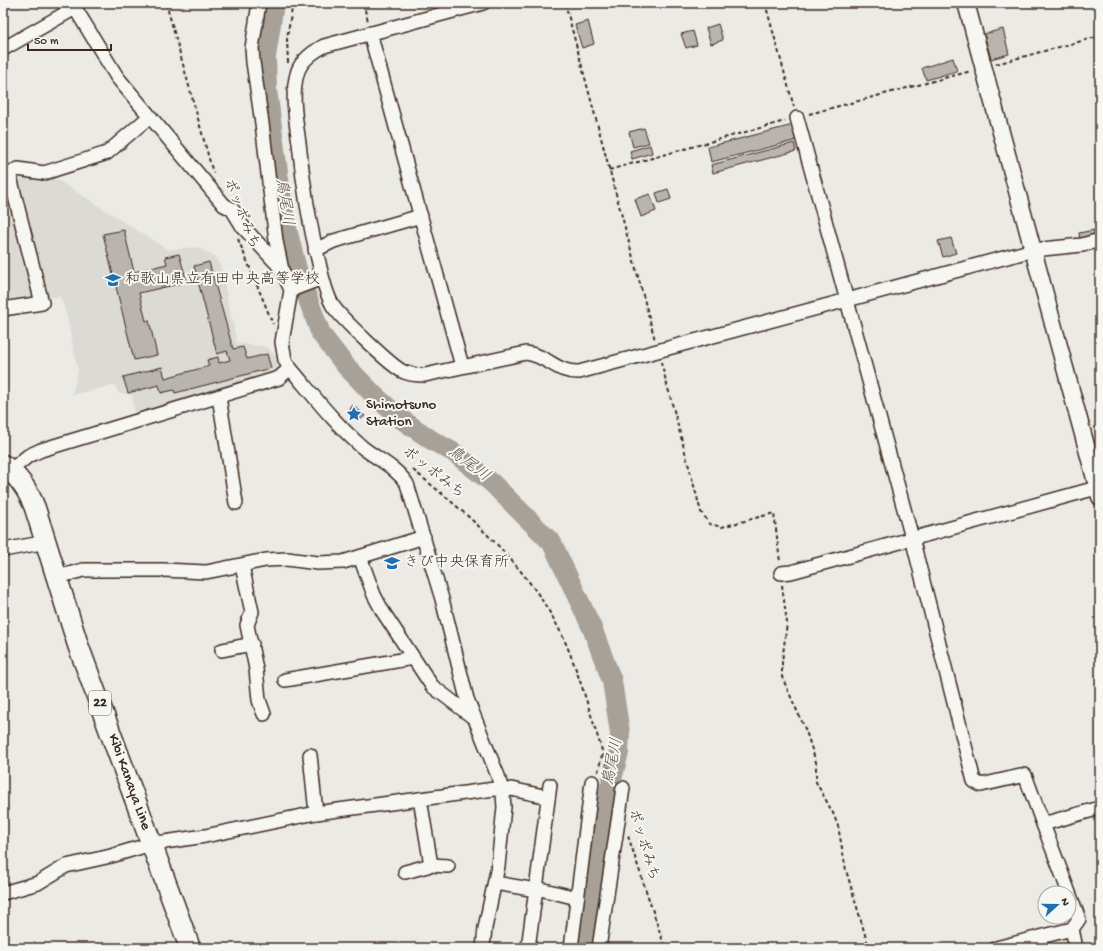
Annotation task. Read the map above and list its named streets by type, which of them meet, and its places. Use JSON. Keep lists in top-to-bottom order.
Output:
{
  "streets": {
    "main road": ["22", "Kibi Kanaya Line"],
    "path": ["ポッポみち"]
  },
  "water": ["鳥尾川"],
  "places": {
    "school or university": ["和歌山県立有田中央高等学校", "きび中央保育所"],
    "place": ["Shimotsuno Station"]
  },
  "scale_bar": "50 m",
  "north": "right"
}
